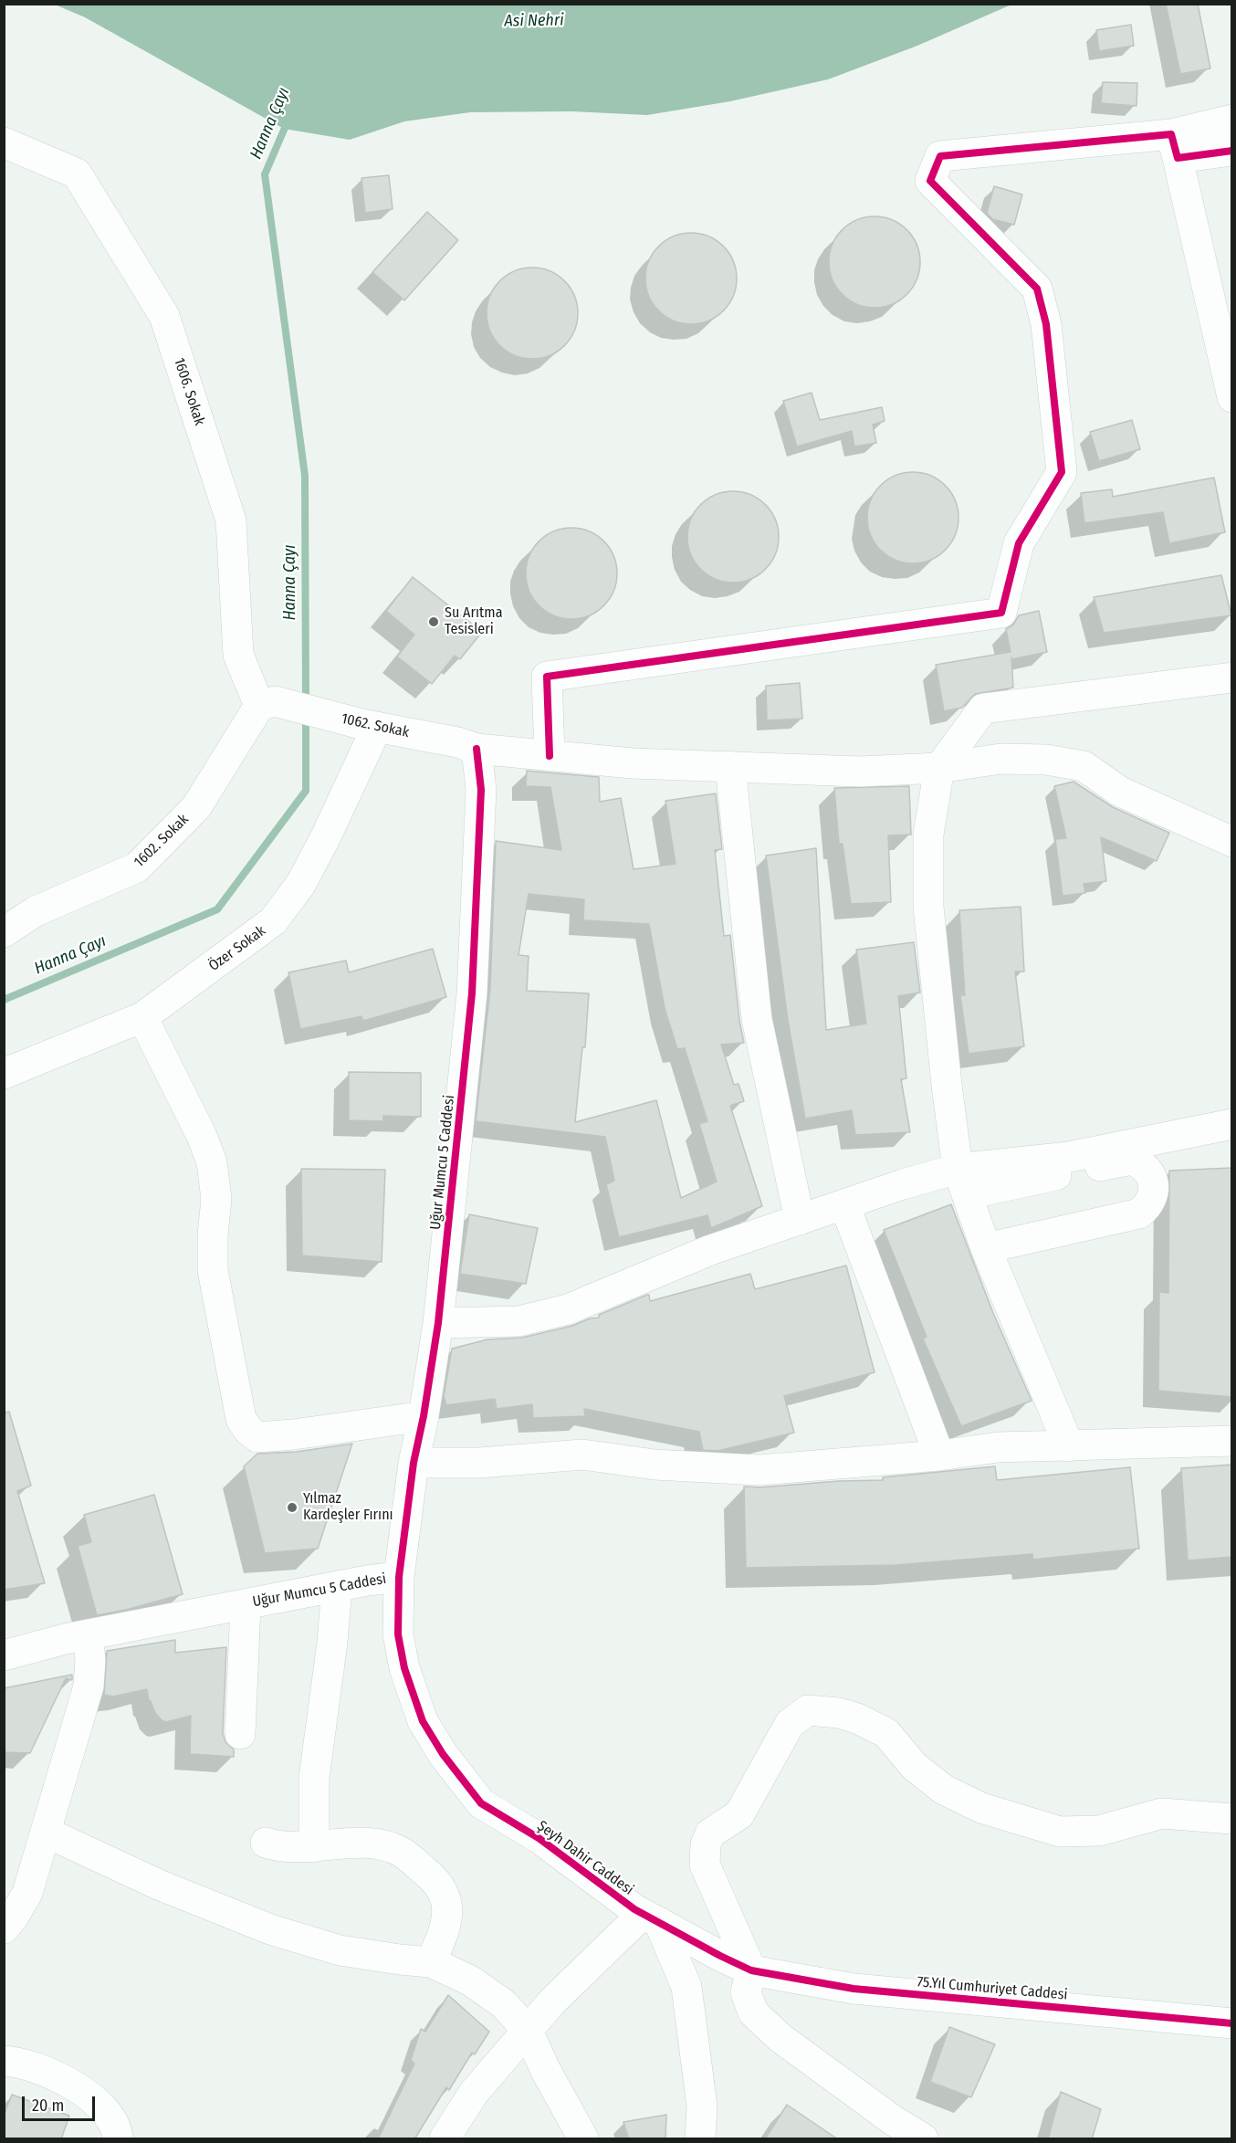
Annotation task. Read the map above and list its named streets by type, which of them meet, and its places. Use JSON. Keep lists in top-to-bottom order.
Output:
{
  "streets": {
    "street": [
      "1606. Sokak",
      "1062. Sokak",
      "1602. Sokak",
      "Özer Sokak",
      "Uğur Mumcu 5 Caddesi",
      "Şeyh Dahir Caddesi",
      "75.Yıl Cumhuriyet Caddesi"
    ]
  },
  "crossings": [
    ["1606. Sokak", "1062. Sokak"],
    ["1606. Sokak", "1602. Sokak"],
    ["1062. Sokak", "1602. Sokak"],
    ["1062. Sokak", "Özer Sokak"],
    ["1062. Sokak", "Uğur Mumcu 5 Caddesi"],
    ["Uğur Mumcu 5 Caddesi", "Şeyh Dahir Caddesi"],
    ["Şeyh Dahir Caddesi", "75.Yıl Cumhuriyet Caddesi"]
  ],
  "water": ["Asi Nehri", "Hanna Çayı"],
  "places": ["Su Arıtma Tesisleri", "Yılmaz Kardeşler Fırını"],
  "scale_bar": "20 m"
}
